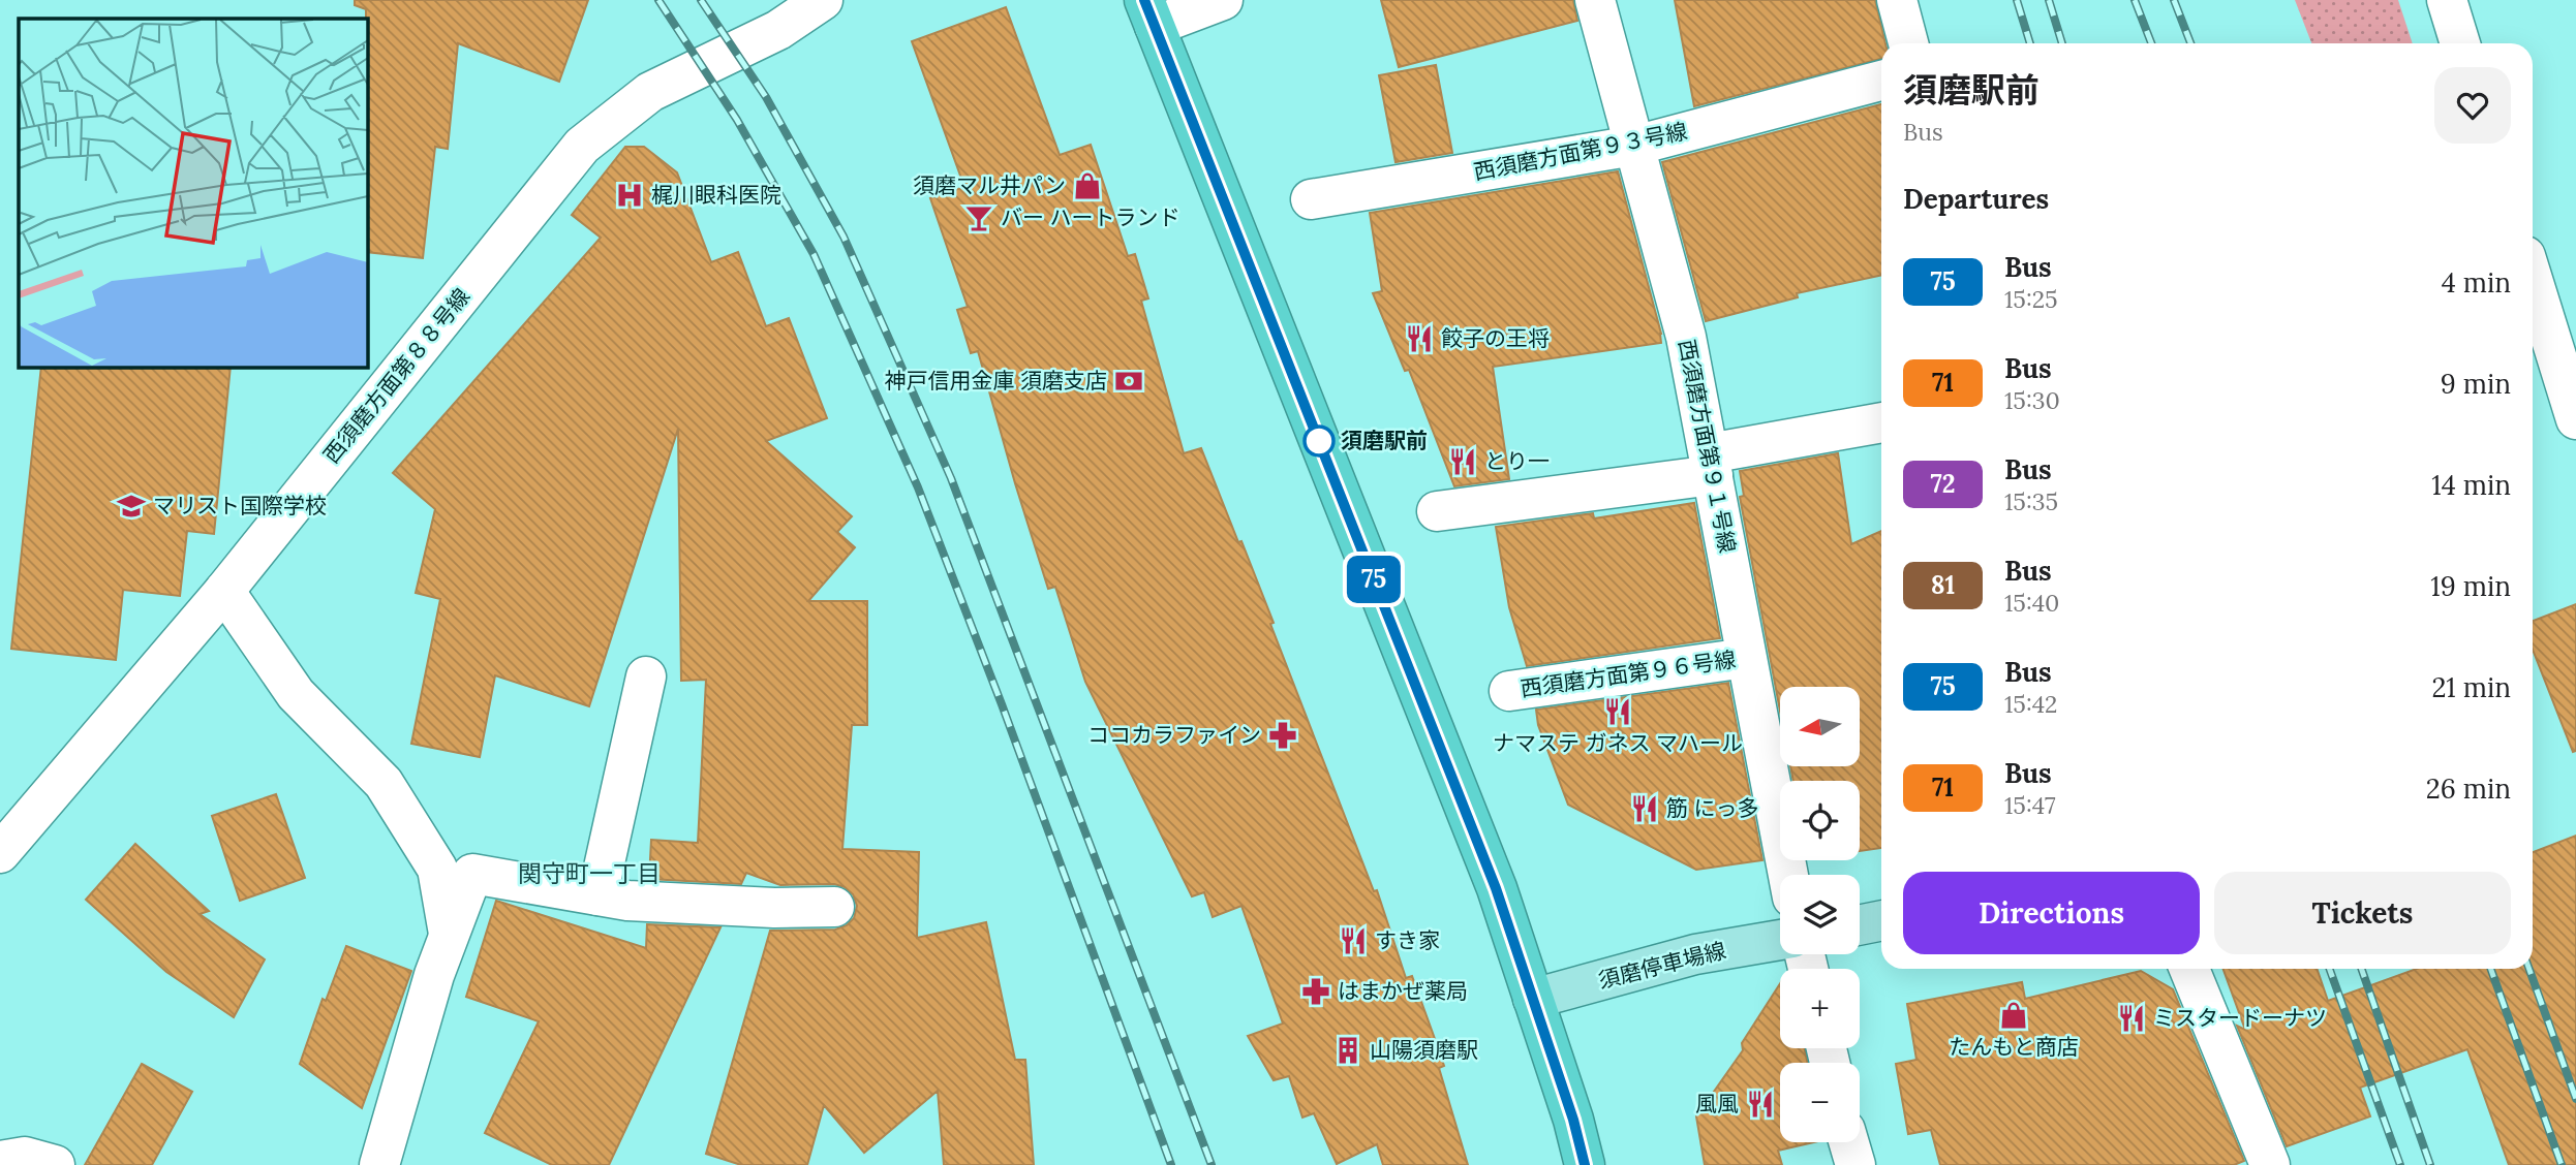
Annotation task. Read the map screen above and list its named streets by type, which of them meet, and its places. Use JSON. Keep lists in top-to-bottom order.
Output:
{
  "streets": {
    "main road": ["須磨停車場線"],
    "street": [
      "西須磨方面第９３号線",
      "西須磨方面第８８号線",
      "西須磨方面第９１号線",
      "西須磨方面第９６号線"
    ]
  },
  "crossings": [
    ["西須磨方面第９３号線", "西須磨方面第９１号線"],
    ["西須磨方面第９１号線", "西須磨方面第９６号線"]
  ],
  "districts": ["関守町一丁目"],
  "places": {
    "shop": ["須磨マル井パン", "たんもと商店"],
    "hospital": ["梶川眼科医院"],
    "bar": ["バー ハートランド"],
    "restaurant": [
      "餃子の王将",
      "とり一",
      "ナマステ ガネス マハール",
      "筋 にっ多",
      "すき家",
      "ミスタードーナツ",
      "風風"
    ],
    "bank": ["神戸信用金庫 須磨支店"],
    "other": ["須磨駅前"],
    "school or university": ["マリスト国際学校"],
    "pharmacy": ["ココカラファイン", "はまかぜ薬局"],
    "building": ["山陽須磨駅"]
  },
  "lines": ["bus line 75"],
  "north": "left",
  "page": {
    "on_map": "75",
    "heading": [
      ["須磨駅前", "Bus"],
      "Departures"
    ],
    "list": [
      {
        "mark": "75",
        "name": "Bus",
        "note": "15:25",
        "value": "4 min"
      },
      {
        "mark": "71",
        "name": "Bus",
        "note": "15:30",
        "value": "9 min"
      },
      {
        "mark": "72",
        "name": "Bus",
        "note": "15:35",
        "value": "14 min"
      },
      {
        "mark": "81",
        "name": "Bus",
        "note": "15:40",
        "value": "19 min"
      },
      {
        "mark": "75",
        "name": "Bus",
        "note": "15:42",
        "value": "21 min"
      },
      {
        "mark": "71",
        "name": "Bus",
        "note": "15:47",
        "value": "26 min"
      }
    ],
    "map_buttons": ["+", "−"],
    "buttons": ["Directions", "Tickets"]
  }
}
